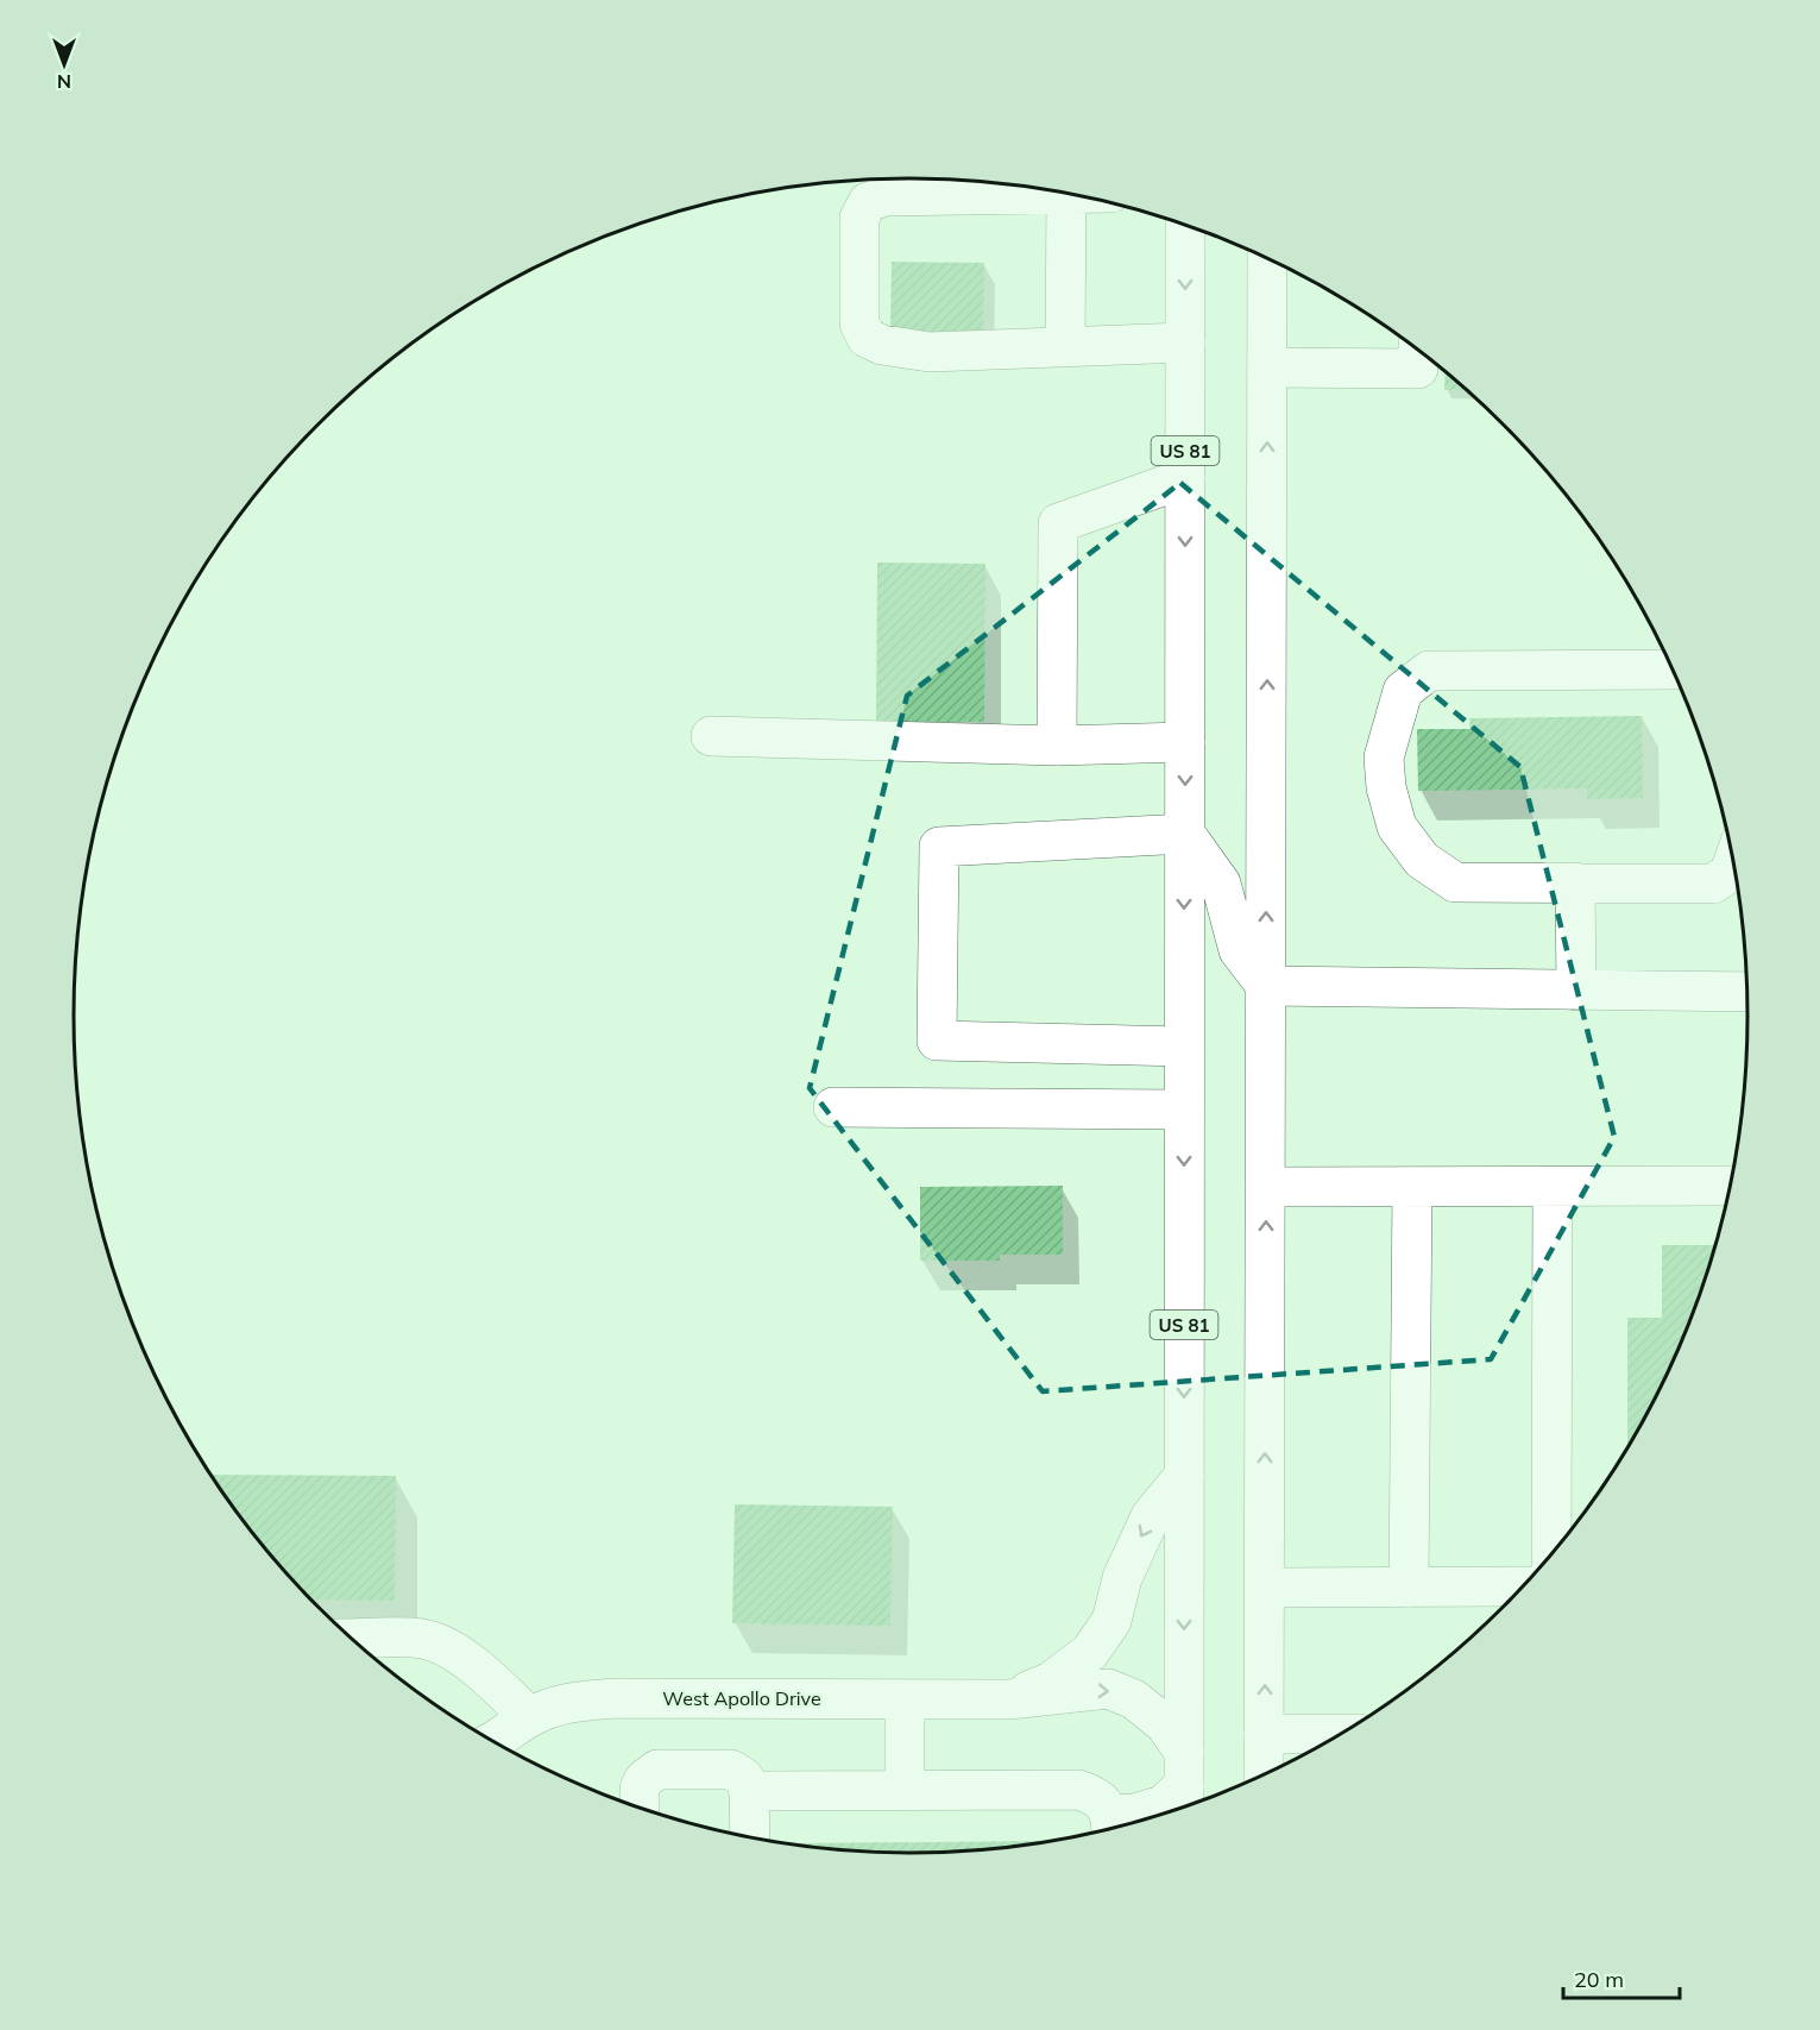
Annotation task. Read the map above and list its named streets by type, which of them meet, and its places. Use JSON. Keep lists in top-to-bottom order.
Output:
{
  "streets": {
    "main road": ["US 81", "West Apollo Drive"]
  },
  "crossings": [
    ["US 81", "West Apollo Drive"]
  ],
  "scale_bar": "20 m",
  "north": "bottom"
}
